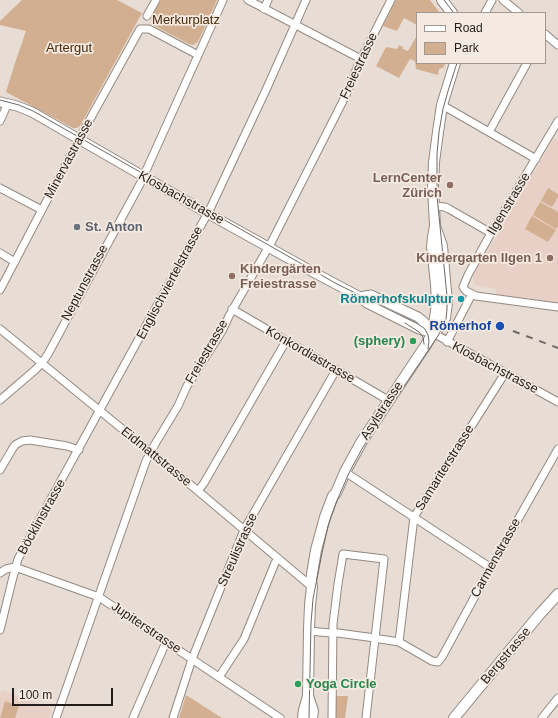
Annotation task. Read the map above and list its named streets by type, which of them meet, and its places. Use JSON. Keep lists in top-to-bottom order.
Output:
{
  "streets": {
    "main road": ["Asylstrasse", "Bergstrasse"],
    "street": [
      "Freiestrasse",
      "Minervastrasse",
      "Klosbachstrasse",
      "Ilgenstrasse",
      "Neptunstrasse",
      "Englischviertelstrasse",
      "Konkordiastrasse",
      "Eidmattstrasse",
      "Samariterstrasse",
      "Böcklinstrasse",
      "Streulistrasse",
      "Carmenstrasse",
      "Jupiterstrasse"
    ]
  },
  "crossings": [
    ["Freiestrasse", "Klosbachstrasse"],
    ["Freiestrasse", "Konkordiastrasse"],
    ["Freiestrasse", "Eidmattstrasse"],
    ["Freiestrasse", "Jupiterstrasse"],
    ["Minervastrasse", "Klosbachstrasse"],
    ["Minervastrasse", "Neptunstrasse"],
    ["Klosbachstrasse", "Neptunstrasse"],
    ["Klosbachstrasse", "Englischviertelstrasse"],
    ["Klosbachstrasse", "Asylstrasse"],
    ["Klosbachstrasse", "Samariterstrasse"],
    ["Neptunstrasse", "Eidmattstrasse"],
    ["Englischviertelstrasse", "Eidmattstrasse"],
    ["Englischviertelstrasse", "Böcklinstrasse"],
    ["Konkordiastrasse", "Asylstrasse"],
    ["Konkordiastrasse", "Streulistrasse"],
    ["Asylstrasse", "Eidmattstrasse"],
    ["Eidmattstrasse", "Böcklinstrasse"],
    ["Eidmattstrasse", "Streulistrasse"],
    ["Samariterstrasse", "Carmenstrasse"],
    ["Böcklinstrasse", "Jupiterstrasse"],
    ["Streulistrasse", "Jupiterstrasse"]
  ],
  "parks": ["Merkurplatz", "Artergut"],
  "places": [
    "LernCenter Zürich",
    "St. Anton",
    "Kindergarten Ilgen 1",
    "Kindergärten Freiestrasse",
    "Römerhofskulptur",
    "Römerhof",
    "(sphery)",
    "Yoga Circle"
  ],
  "legend": ["Road", "Park"],
  "scale_bar": "100 m"
}
